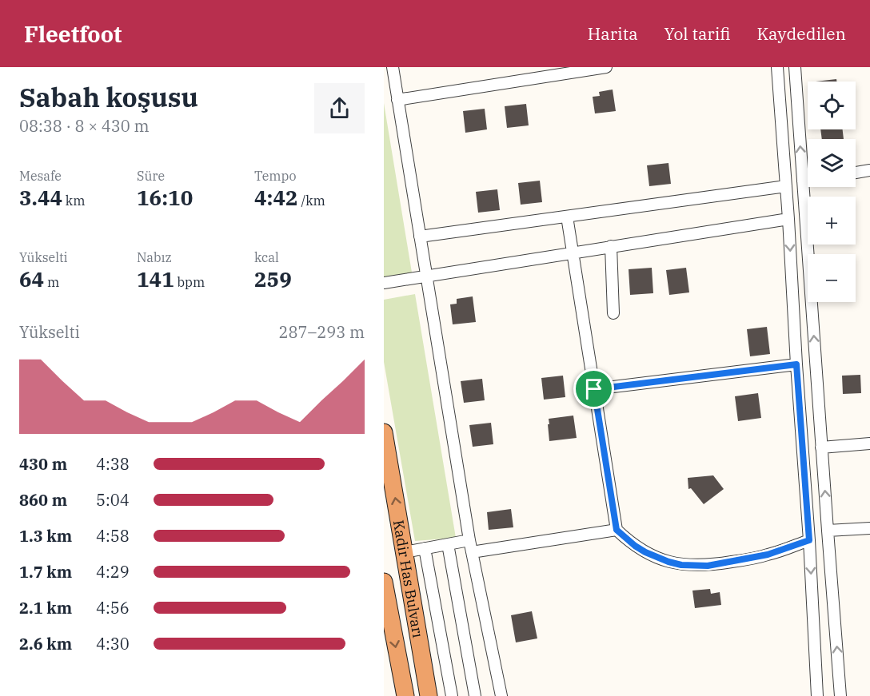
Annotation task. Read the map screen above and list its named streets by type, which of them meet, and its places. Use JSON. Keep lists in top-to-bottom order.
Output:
{
  "streets": {
    "highway": ["Kadir Has Bulvarı"]
  },
  "page": {
    "header": "Fleetfoot",
    "nav": ["Harita", "Yol tarifi", "Kaydedilen"],
    "heading": ["Sabah koşusu", "08:38 · 8 × 430 m"],
    "map_buttons": ["+", "−"],
    "stats": [
      ["Mesafe", "3.44 km"],
      ["Süre", "16:10"],
      ["Tempo", "4:42 /km"],
      ["Yükselti", "64 m"],
      ["Nabız", "141 bpm"],
      ["kcal", "259"]
    ],
    "chart": ["Yükselti", "287–293 m"],
    "list": [
      {
        "name": "430 m",
        "note": "4:38"
      },
      {
        "name": "860 m",
        "note": "5:04"
      },
      {
        "name": "1.3 km",
        "note": "4:58"
      },
      {
        "name": "1.7 km",
        "note": "4:29"
      },
      {
        "name": "2.1 km",
        "note": "4:56"
      },
      {
        "name": "2.6 km",
        "note": "4:30"
      }
    ]
  }
}
